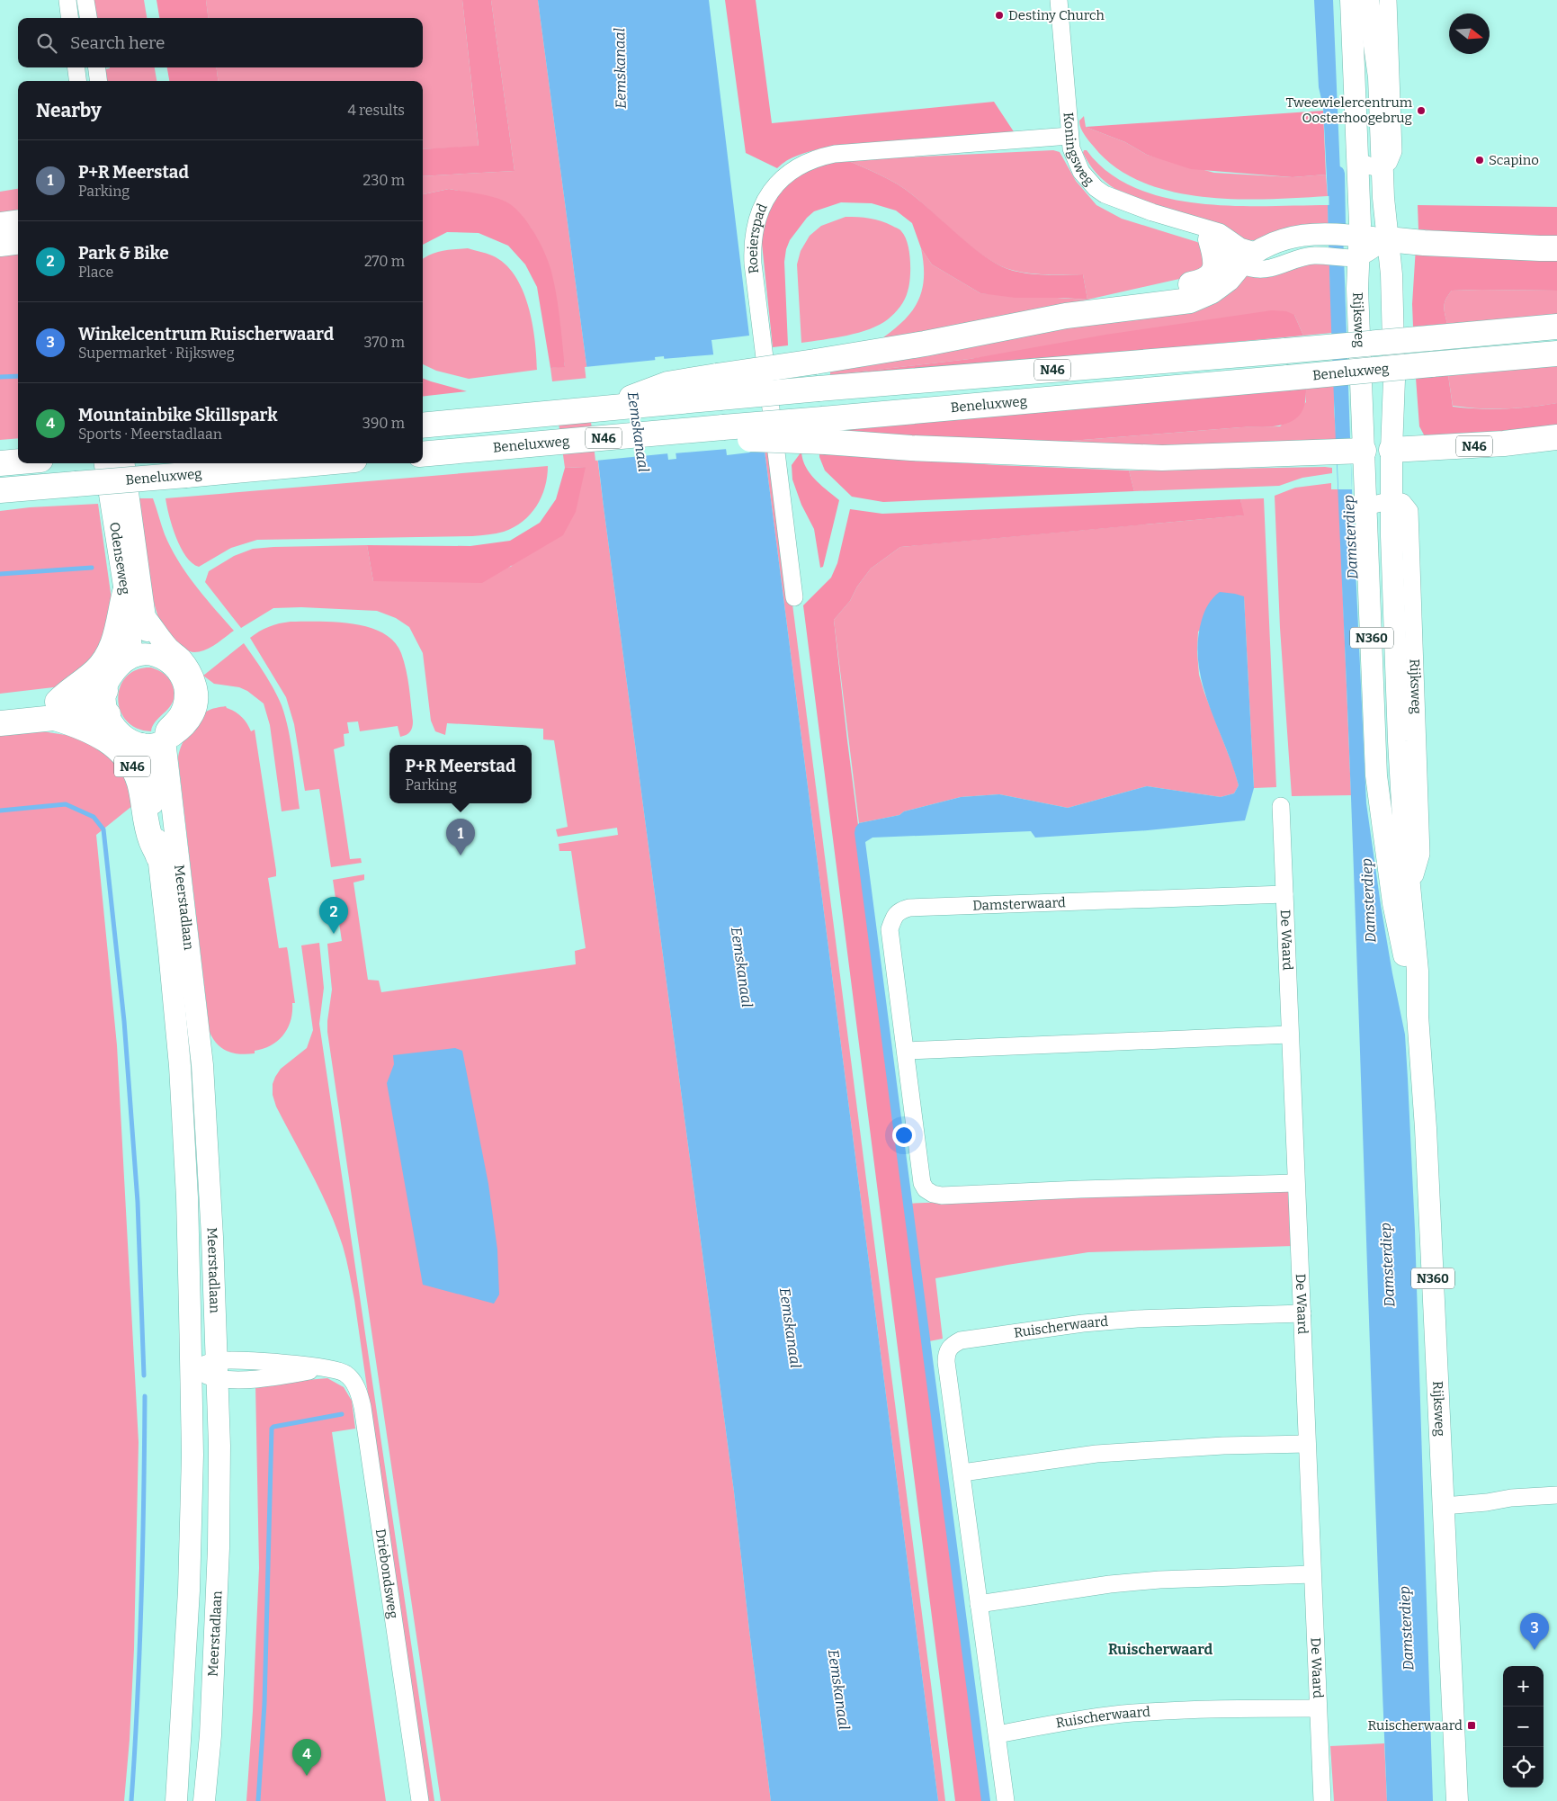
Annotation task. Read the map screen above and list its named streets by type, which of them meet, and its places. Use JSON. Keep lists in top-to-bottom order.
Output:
{
  "streets": {
    "highway": ["N46", "Beneluxweg"],
    "main road": [
      "Rijksweg",
      "Odenseweg",
      "N360",
      "Meerstadlaan"
    ],
    "street": [
      "Koningsweg",
      "Roeierspad",
      "Damsterwaard",
      "De Waard",
      "Ruischerwaard",
      "Driebondsweg"
    ]
  },
  "crossings": [
    ["Koningsweg", "Roeierspad"],
    ["Koningsweg", "N46"],
    ["Rijksweg", "N46"],
    ["N46", "Beneluxweg"],
    ["N46", "Odenseweg"],
    ["N46", "Meerstadlaan"],
    ["Odenseweg", "Meerstadlaan"],
    ["Damsterwaard", "De Waard"],
    ["Meerstadlaan", "Driebondsweg"],
    ["De Waard", "Ruischerwaard"]
  ],
  "districts": ["Ruischerwaard"],
  "water": ["Eemskanaal", "Damsterdiep"],
  "places": {
    "other": ["Destiny Church", "Tweewielercentrum Oosterhoogebrug", "Scapino"],
    "transit": ["Ruischerwaard"]
  },
  "north": "right",
  "page": {
    "search": "Search here",
    "heading": ["Nearby", "4 results"],
    "list": [
      {
        "mark": "1",
        "name": "P+R Meerstad",
        "note": "Parking",
        "value": "230 m"
      },
      {
        "mark": "2",
        "name": "Park & Bike",
        "note": "Place",
        "value": "270 m"
      },
      {
        "mark": "3",
        "name": "Winkelcentrum Ruischerwaard",
        "note": "Supermarket · Rijksweg",
        "value": "370 m"
      },
      {
        "mark": "4",
        "name": "Mountainbike Skillspark",
        "note": "Sports · Meerstadlaan",
        "value": "390 m"
      }
    ],
    "popup": ["P+R Meerstad", "Parking"],
    "pins": [
      "1",
      "2",
      "3",
      "4"
    ],
    "map_buttons": ["+", "−"]
  }
}
